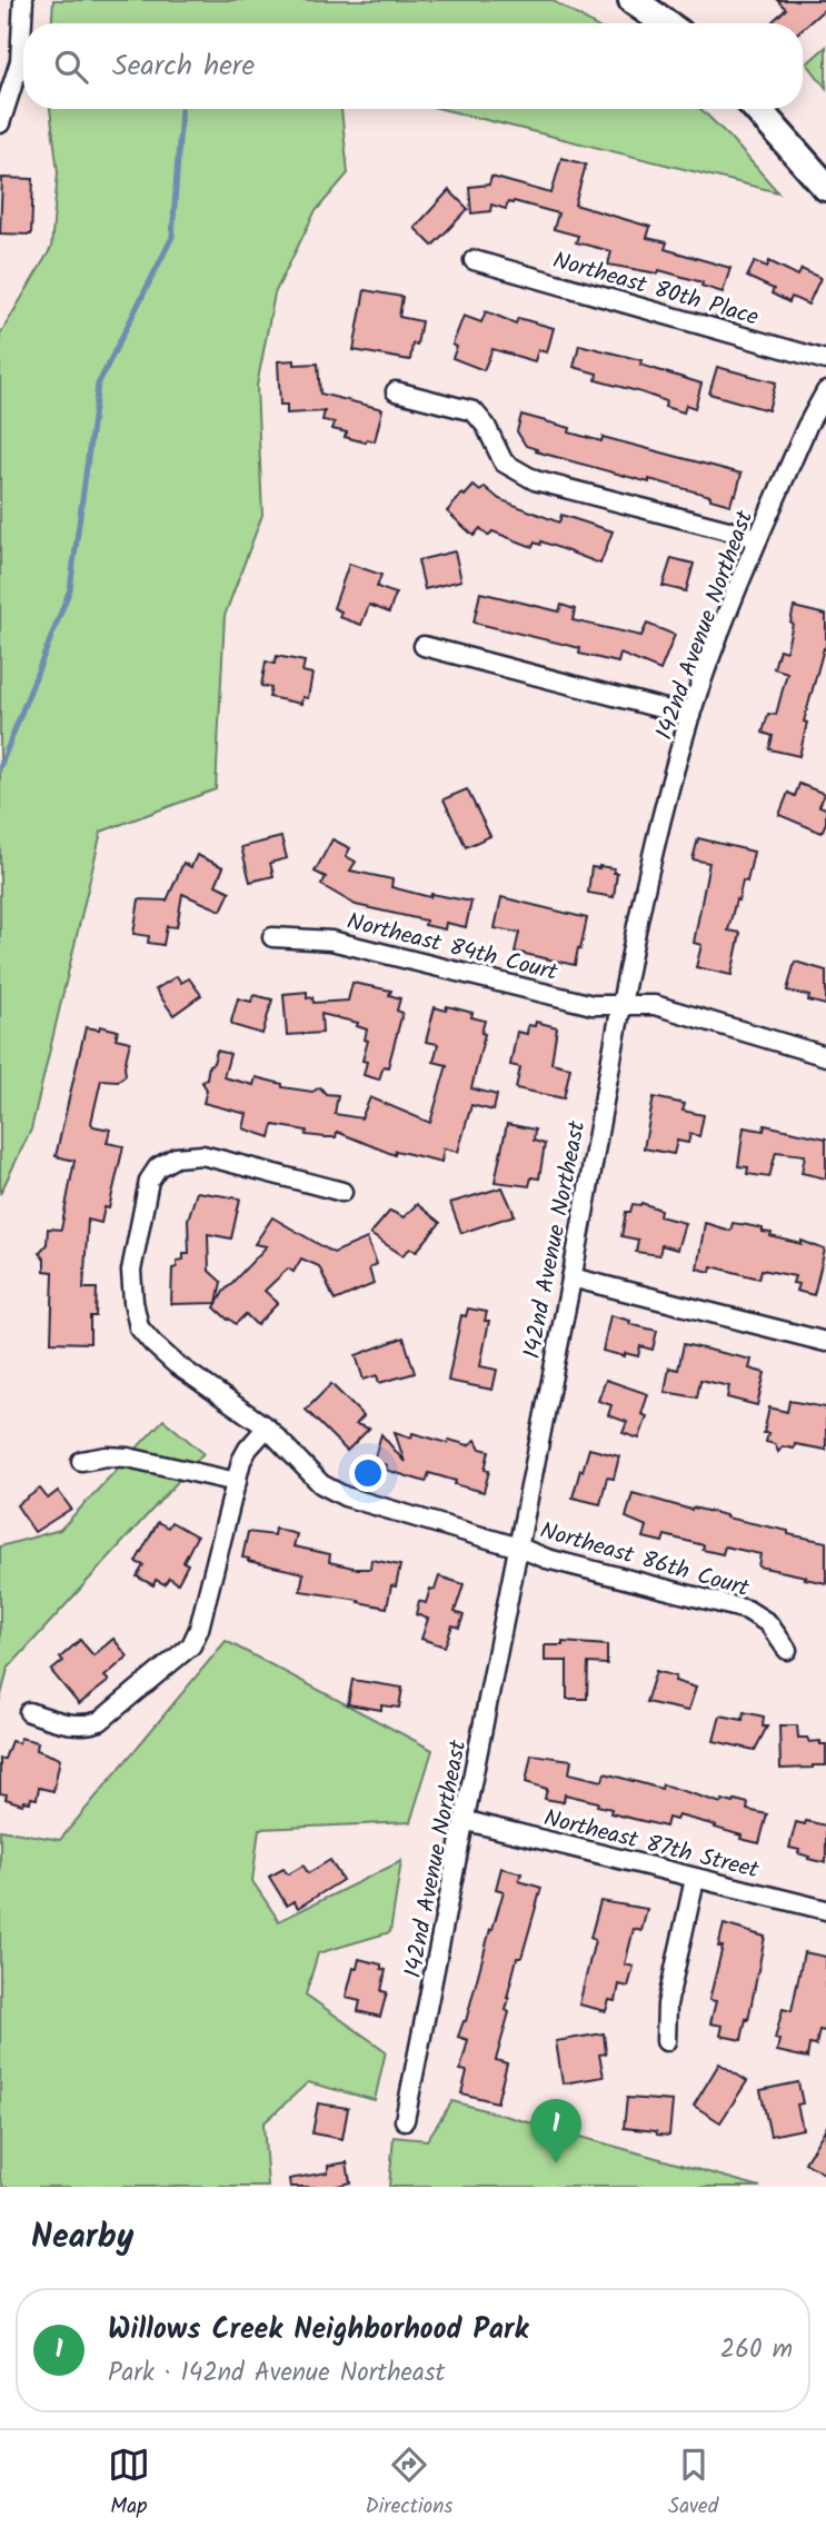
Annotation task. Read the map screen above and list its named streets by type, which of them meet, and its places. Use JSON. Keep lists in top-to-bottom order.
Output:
{
  "streets": {
    "street": [
      "Northeast 80th Place",
      "142nd Avenue Northeast",
      "Northeast 84th Court",
      "Northeast 86th Court",
      "Northeast 87th Street"
    ]
  },
  "crossings": [
    ["142nd Avenue Northeast", "Northeast 84th Court"],
    ["142nd Avenue Northeast", "Northeast 86th Court"],
    ["142nd Avenue Northeast", "Northeast 87th Street"]
  ],
  "page": {
    "search": "Search here",
    "pins": "1",
    "heading": "Nearby",
    "list": [
      {
        "mark": "1",
        "name": "Willows Creek Neighborhood Park",
        "note": "Park · 142nd Avenue Northeast",
        "value": "260 m"
      }
    ],
    "nav": ["Map", "Directions", "Saved"]
  }
}
